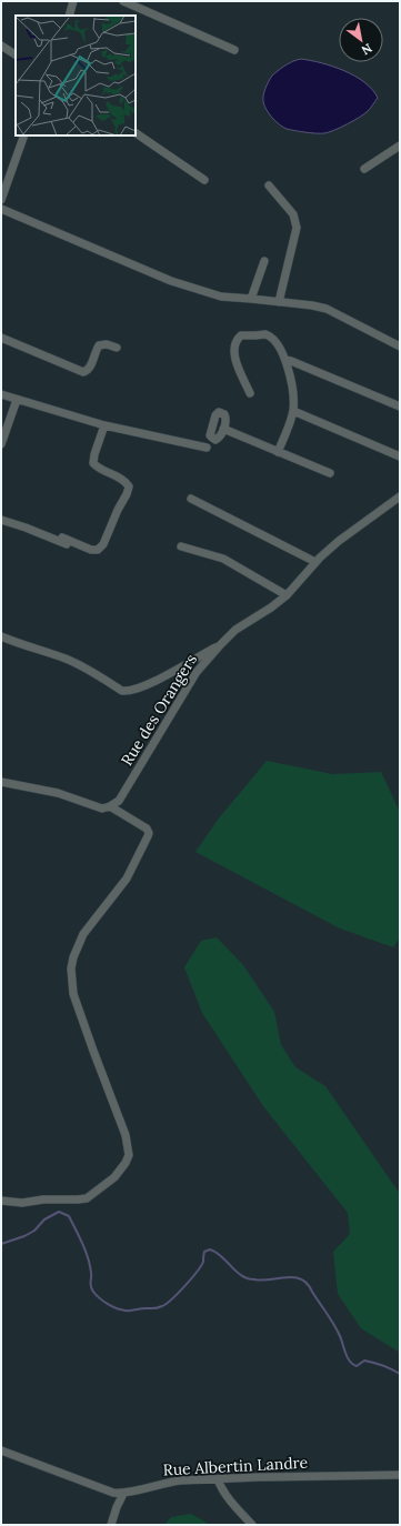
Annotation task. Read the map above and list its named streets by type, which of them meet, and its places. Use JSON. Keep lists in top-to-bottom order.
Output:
{
  "streets": {
    "street": ["Rue des Orangers", "Rue Albertin Landre"]
  },
  "north": "bottom right"
}
